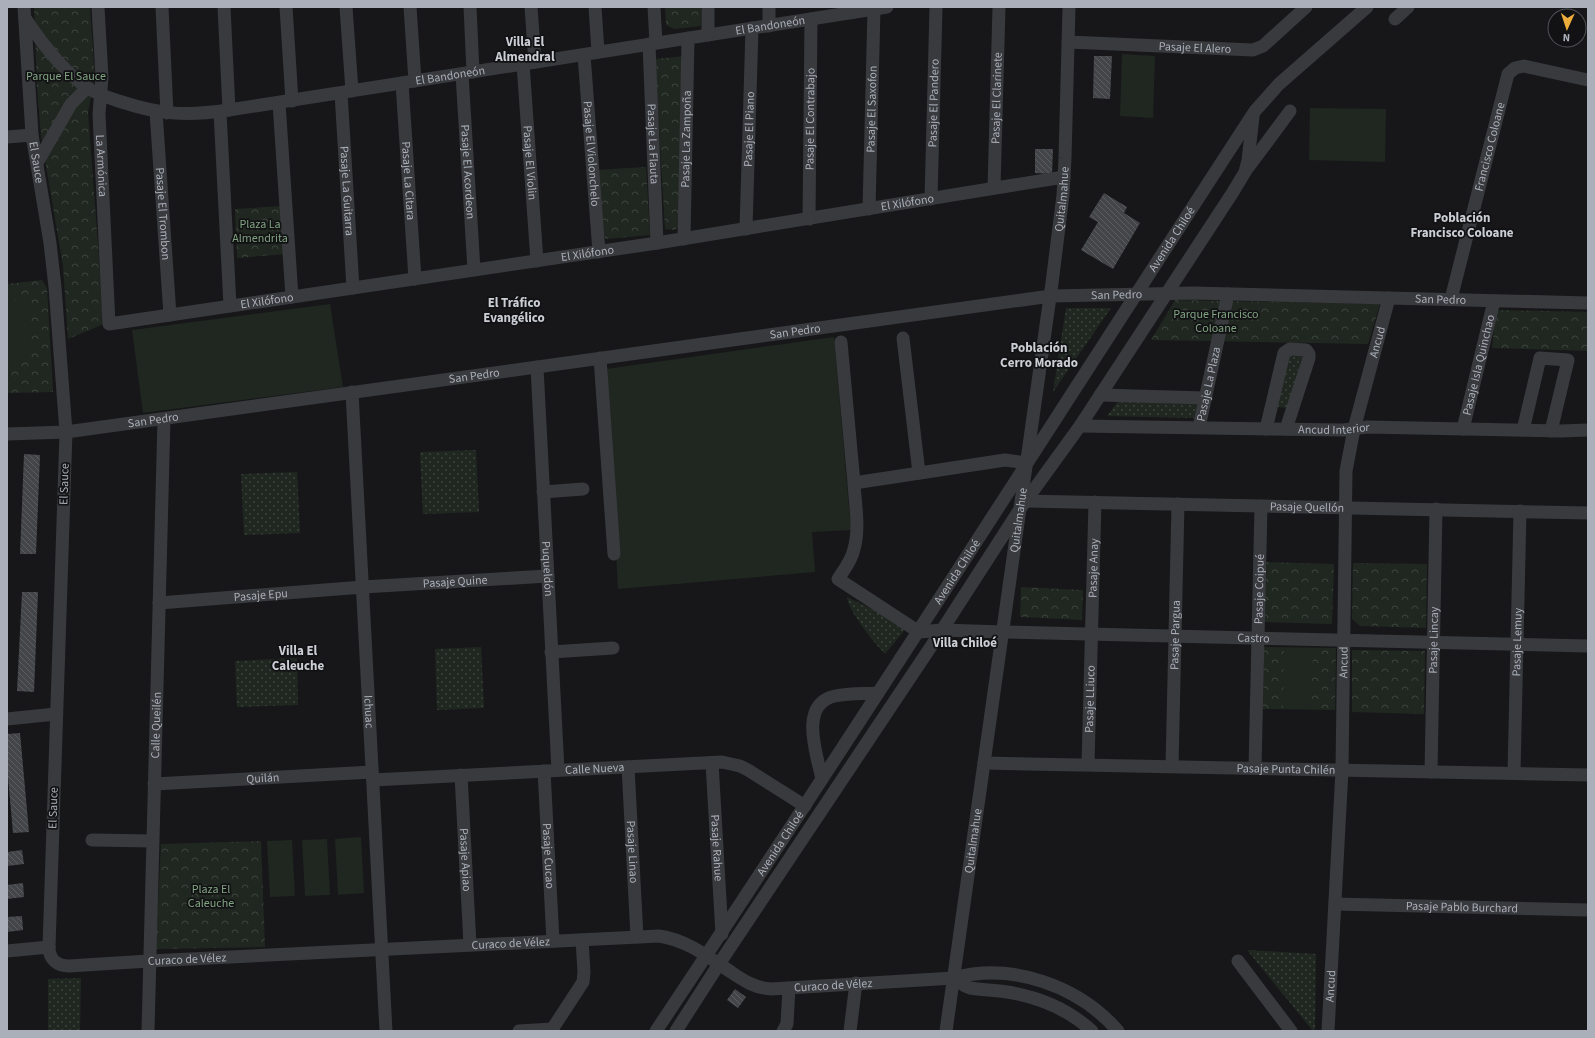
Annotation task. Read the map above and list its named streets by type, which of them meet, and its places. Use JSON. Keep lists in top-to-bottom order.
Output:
{
  "streets": {
    "street": [
      "El Bandoneón",
      "Pasaje El Alero",
      "Pasaje El Clarinete",
      "Pasaje El Pandero",
      "Pasaje El Saxofon",
      "Pasaje El Contrabajo",
      "Pasaje El Piano",
      "Pasaje La Zampoña",
      "Pasaje La Flauta",
      "Francisco Coloane",
      "Pasaje El Violonchelo",
      "El Sauce",
      "Pasaje El Violin",
      "La Armónica",
      "Pasaje El Acordeon",
      "Pasaje La Citara",
      "Pasaje La Guitarra",
      "Quitalmahue",
      "El Xilófono",
      "Pasaje El Trombon",
      "Avenida Chiloé",
      "San Pedro",
      "Ancud",
      "Pasaje Isla Quinchao",
      "Pasaje La Plaza",
      "Ancud Interior",
      "Pasaje Quellón",
      "Pasaje Anay",
      "Puqueldón",
      "Pasaje Quine",
      "Pasaje Coipué",
      "Pasaje Epu",
      "Pasaje Pargua",
      "Castro",
      "Pasaje Lincay",
      "Pasaje Lemuy",
      "Pasaje LLiuco",
      "Ichuac",
      "Calle Queilén",
      "Calle Nueva",
      "Pasaje Punta Chilén",
      "Quilán",
      "Pasaje Rahue",
      "Pasaje Linao",
      "Pasaje Cucao",
      "Pasaje Apiao",
      "Pasaje Pablo Burchard",
      "Curaco de Vélez"
    ]
  },
  "crossings": [
    ["El Bandoneón", "Pasaje El Saxofon"],
    ["El Bandoneón", "Pasaje El Contrabajo"],
    ["El Bandoneón", "Pasaje El Piano"],
    ["El Bandoneón", "Pasaje La Zampoña"],
    ["El Bandoneón", "Pasaje La Flauta"],
    ["El Bandoneón", "Pasaje El Violonchelo"],
    ["El Bandoneón", "El Sauce"],
    ["El Bandoneón", "Pasaje El Violin"],
    ["El Bandoneón", "La Armónica"],
    ["El Bandoneón", "Pasaje El Acordeon"],
    ["El Bandoneón", "Pasaje La Citara"],
    ["El Bandoneón", "Pasaje La Guitarra"],
    ["El Bandoneón", "Pasaje El Trombon"],
    ["Pasaje El Alero", "Quitalmahue"],
    ["Pasaje El Clarinete", "El Xilófono"],
    ["Pasaje El Pandero", "El Xilófono"],
    ["Pasaje El Saxofon", "El Xilófono"],
    ["Pasaje El Contrabajo", "El Xilófono"],
    ["Pasaje El Piano", "El Xilófono"],
    ["Pasaje La Zampoña", "El Xilófono"],
    ["Pasaje La Flauta", "El Xilófono"],
    ["Francisco Coloane", "San Pedro"],
    ["Pasaje El Violonchelo", "El Xilófono"],
    ["El Sauce", "San Pedro"],
    ["El Sauce", "Curaco de Vélez"],
    ["Pasaje El Violin", "El Xilófono"],
    ["La Armónica", "El Xilófono"],
    ["Pasaje El Acordeon", "El Xilófono"],
    ["Pasaje La Citara", "El Xilófono"],
    ["Pasaje La Guitarra", "El Xilófono"],
    ["Quitalmahue", "El Xilófono"],
    ["Quitalmahue", "Avenida Chiloé"],
    ["Quitalmahue", "San Pedro"],
    ["Quitalmahue", "Pasaje Quellón"],
    ["Quitalmahue", "Castro"],
    ["Quitalmahue", "Pasaje Punta Chilén"],
    ["Quitalmahue", "Curaco de Vélez"],
    ["El Xilófono", "Pasaje El Trombon"],
    ["Avenida Chiloé", "San Pedro"],
    ["Avenida Chiloé", "Ancud Interior"],
    ["Avenida Chiloé", "Pasaje Quellón"],
    ["Avenida Chiloé", "Castro"],
    ["Avenida Chiloé", "Calle Nueva"],
    ["Avenida Chiloé", "Pasaje Rahue"],
    ["Avenida Chiloé", "Curaco de Vélez"],
    ["San Pedro", "Ancud"],
    ["San Pedro", "Pasaje Isla Quinchao"],
    ["San Pedro", "Pasaje La Plaza"],
    ["San Pedro", "Puqueldón"],
    ["San Pedro", "Ichuac"],
    ["San Pedro", "Calle Queilén"],
    ["Ancud", "Ancud Interior"],
    ["Ancud", "Pasaje Quellón"],
    ["Ancud", "Castro"],
    ["Ancud", "Pasaje Punta Chilén"],
    ["Ancud", "Pasaje Pablo Burchard"],
    ["Pasaje Isla Quinchao", "Ancud Interior"],
    ["Pasaje La Plaza", "Ancud Interior"],
    ["Pasaje Quellón", "Pasaje Anay"],
    ["Pasaje Quellón", "Pasaje Coipué"],
    ["Pasaje Quellón", "Pasaje Pargua"],
    ["Pasaje Quellón", "Pasaje Lincay"],
    ["Pasaje Quellón", "Pasaje Lemuy"],
    ["Pasaje Anay", "Castro"],
    ["Pasaje Anay", "Pasaje LLiuco"],
    ["Puqueldón", "Pasaje Quine"],
    ["Puqueldón", "Calle Nueva"],
    ["Pasaje Quine", "Pasaje Epu"],
    ["Pasaje Quine", "Ichuac"],
    ["Pasaje Coipué", "Castro"],
    ["Pasaje Coipué", "Pasaje Punta Chilén"],
    ["Pasaje Epu", "Ichuac"],
    ["Pasaje Epu", "Calle Queilén"],
    ["Pasaje Pargua", "Castro"],
    ["Pasaje Pargua", "Pasaje Punta Chilén"],
    ["Castro", "Pasaje Lincay"],
    ["Castro", "Pasaje Lemuy"],
    ["Castro", "Pasaje LLiuco"],
    ["Pasaje Lincay", "Pasaje Punta Chilén"],
    ["Pasaje Lemuy", "Pasaje Punta Chilén"],
    ["Pasaje LLiuco", "Pasaje Punta Chilén"],
    ["Ichuac", "Calle Nueva"],
    ["Ichuac", "Quilán"],
    ["Ichuac", "Curaco de Vélez"],
    ["Calle Queilén", "Quilán"],
    ["Calle Queilén", "Curaco de Vélez"],
    ["Calle Nueva", "Quilán"],
    ["Calle Nueva", "Pasaje Rahue"],
    ["Calle Nueva", "Pasaje Linao"],
    ["Calle Nueva", "Pasaje Cucao"],
    ["Calle Nueva", "Pasaje Apiao"],
    ["Pasaje Linao", "Curaco de Vélez"],
    ["Pasaje Cucao", "Curaco de Vélez"],
    ["Pasaje Apiao", "Curaco de Vélez"]
  ],
  "districts": [
    "Villa El Almendral",
    "Población Francisco Coloane",
    "El Tráfico Evangélico",
    "Población Cerro Morado",
    "Villa Chiloé",
    "Villa El Caleuche"
  ],
  "parks": [
    "Parque El Sauce",
    "Plaza La Almendrita",
    "Parque Francisco Coloane",
    "Plaza El Caleuche"
  ],
  "north": "bottom"
}
